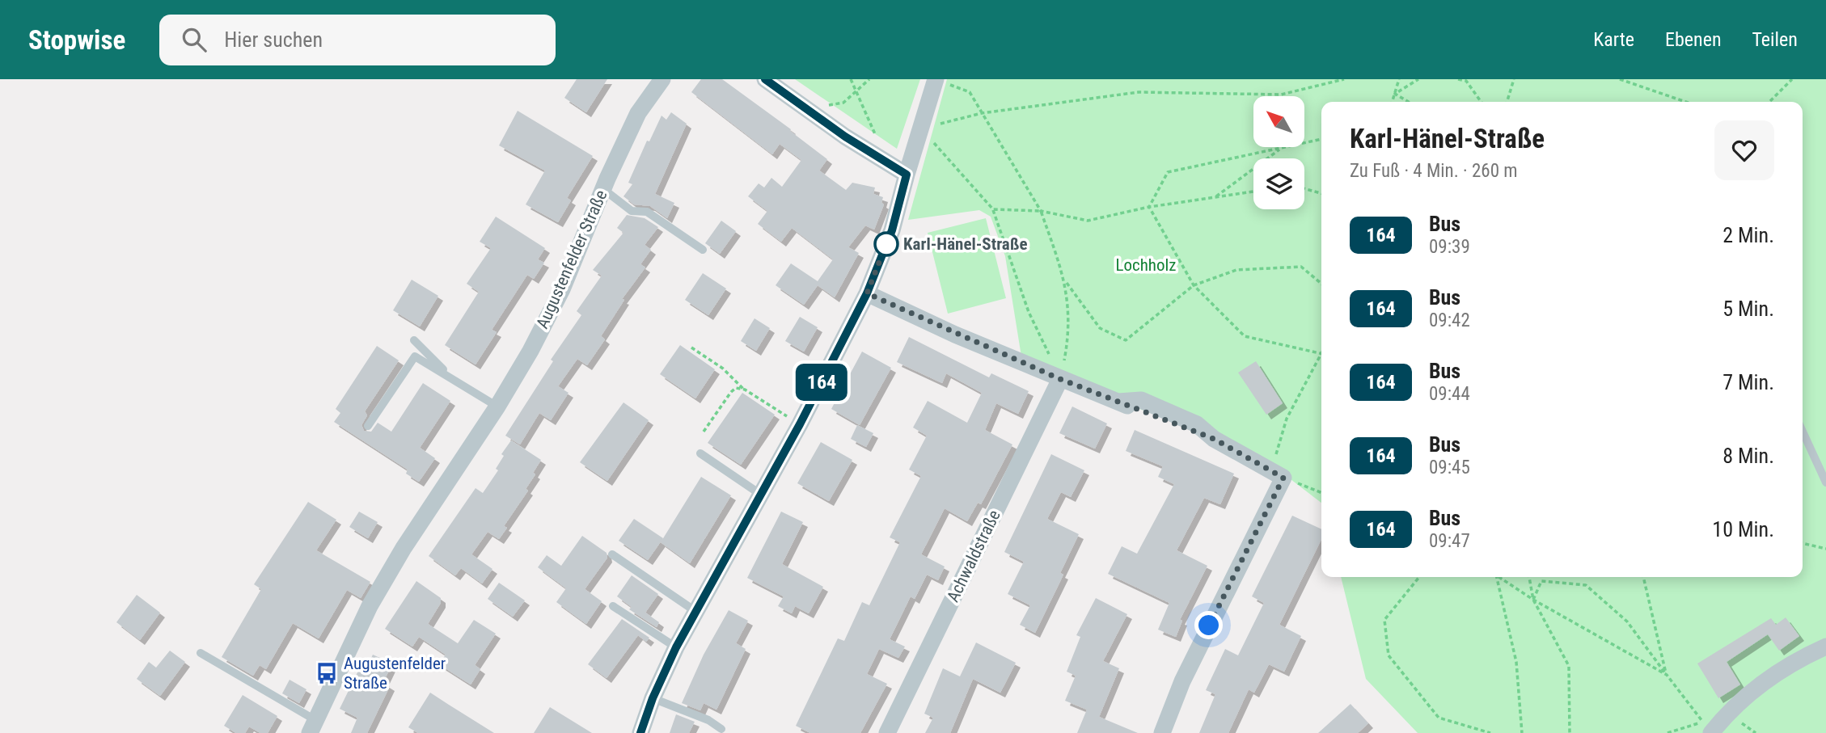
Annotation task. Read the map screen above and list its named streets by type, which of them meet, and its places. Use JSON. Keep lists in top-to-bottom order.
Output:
{
  "streets": {
    "street": ["Augustenfelder Straße", "Achwaldstraße"]
  },
  "parks": ["Lochholz"],
  "places": {
    "other": ["Karl-Hänel-Straße"],
    "bus stop": ["Augustenfelder Straße"]
  },
  "lines": ["bus line 164"],
  "north": "top left",
  "page": {
    "header": "Stopwise",
    "search": "Hier suchen",
    "nav": ["Karte", "Ebenen", "Teilen"],
    "on_map": "164",
    "heading": ["Karl-Hänel-Straße", "Zu Fuß · 4 Min. · 260 m"],
    "list": [
      {
        "mark": "164",
        "name": "Bus",
        "note": "09:39",
        "value": "2 Min."
      },
      {
        "mark": "164",
        "name": "Bus",
        "note": "09:42",
        "value": "5 Min."
      },
      {
        "mark": "164",
        "name": "Bus",
        "note": "09:44",
        "value": "7 Min."
      },
      {
        "mark": "164",
        "name": "Bus",
        "note": "09:45",
        "value": "8 Min."
      },
      {
        "mark": "164",
        "name": "Bus",
        "note": "09:47",
        "value": "10 Min."
      }
    ]
  }
}
